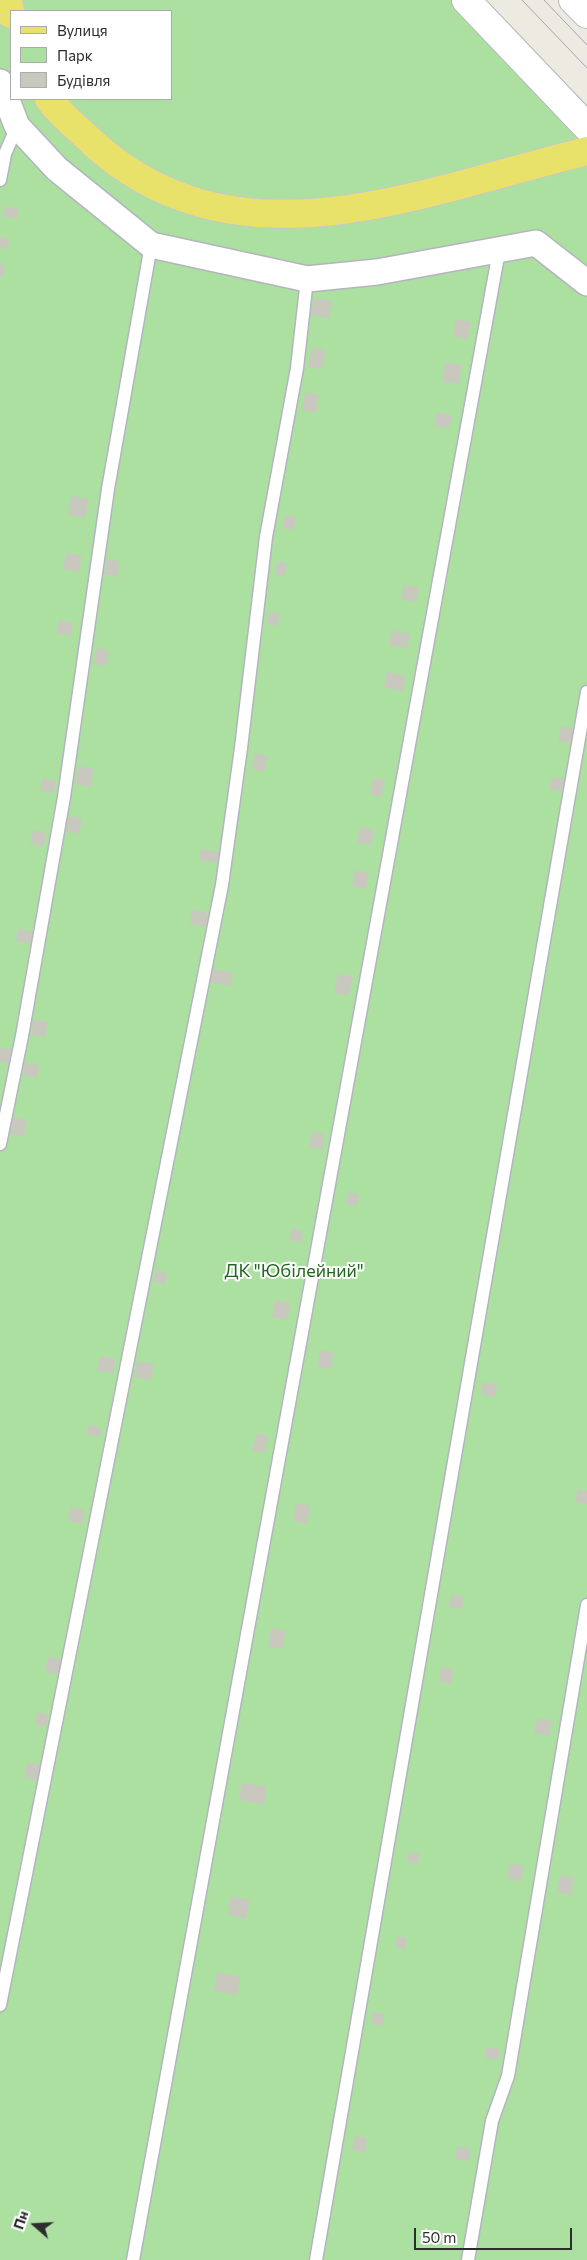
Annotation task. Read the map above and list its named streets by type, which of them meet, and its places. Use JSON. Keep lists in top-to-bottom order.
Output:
{
  "parks": ["ДК \"Юбілейний\""],
  "legend": ["Вулиця", "Парк", "Будівля"],
  "scale_bar": "50 m",
  "north": "left"
}
